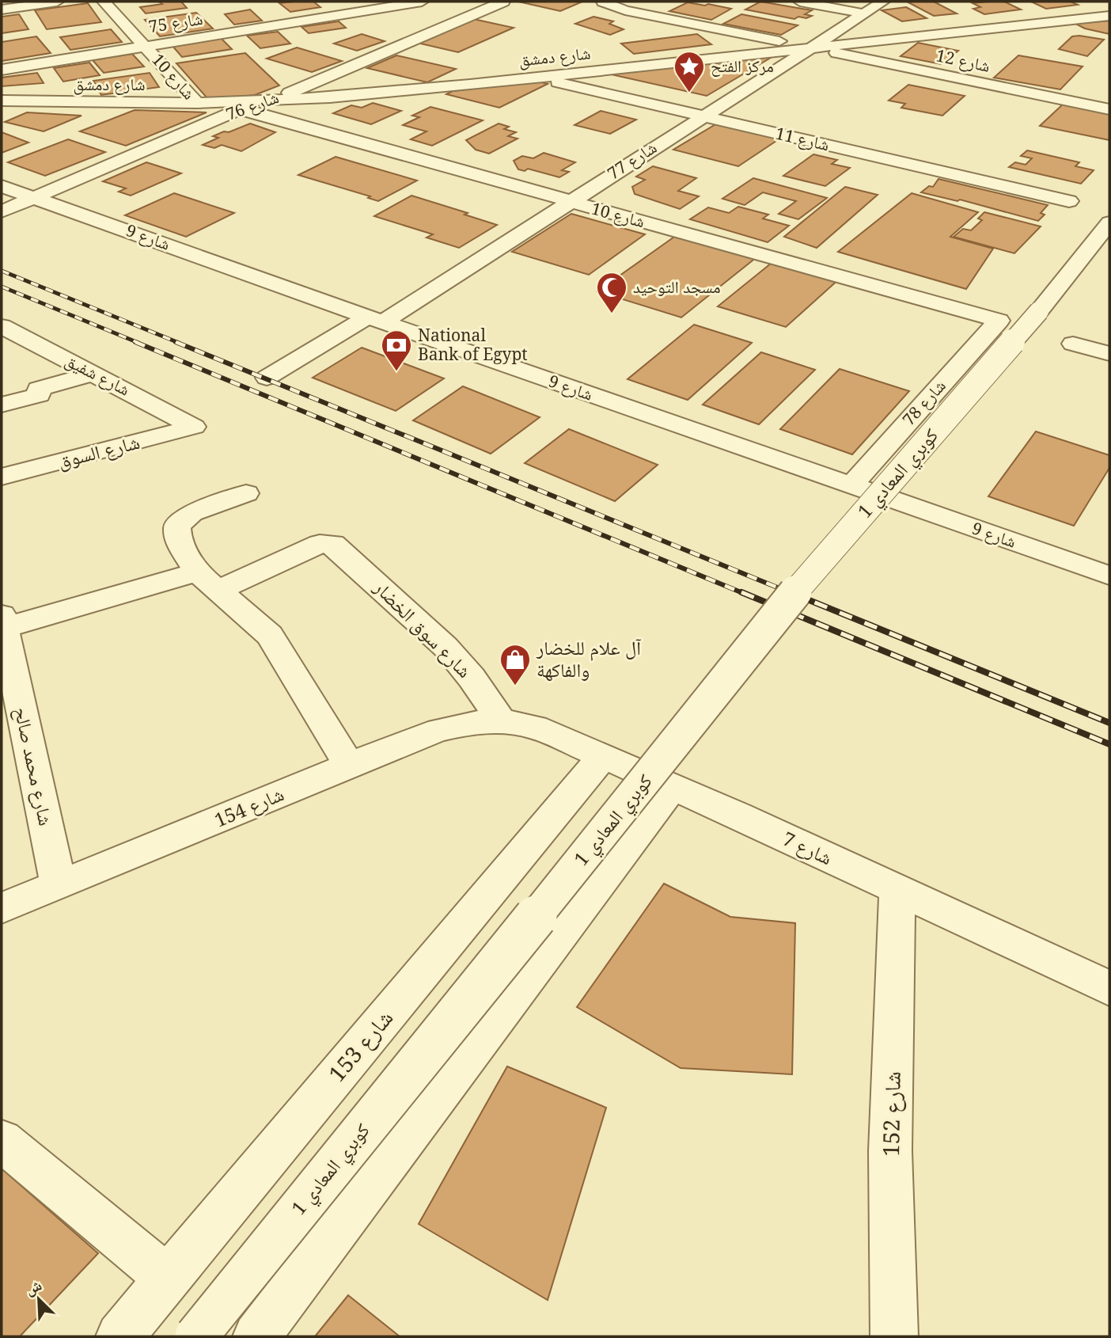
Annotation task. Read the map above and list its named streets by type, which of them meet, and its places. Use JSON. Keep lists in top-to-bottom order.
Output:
{
  "streets": {
    "street": [
      "شارع 75",
      "شارع دمشق",
      "شارع 12",
      "شارع 10",
      "شارع 76",
      "شارع 11",
      "شارع 77",
      "شارع 9",
      "شارع شفيق",
      "شارع 78",
      "شارع السوق",
      "كوبري المعادي 1",
      "شارع سوق الخضار",
      "شارع محمد صالح",
      "شارع 154",
      "شارع 7",
      "شارع 153",
      "شارع 152"
    ]
  },
  "crossings": [
    ["شارع 75", "شارع 10"],
    ["شارع دمشق", "شارع 12"],
    ["شارع دمشق", "شارع 10"],
    ["شارع دمشق", "شارع 76"],
    ["شارع دمشق", "شارع 11"],
    ["شارع دمشق", "شارع 77"],
    ["شارع 12", "شارع 77"],
    ["شارع 10", "شارع 76"],
    ["شارع 10", "شارع 77"],
    ["شارع 10", "شارع 78"],
    ["شارع 76", "شارع 9"],
    ["شارع 11", "شارع 77"],
    ["شارع 77", "شارع 9"],
    ["شارع 9", "شارع 78"],
    ["شارع شفيق", "شارع السوق"],
    ["شارع سوق الخضار", "شارع 154"],
    ["شارع سوق الخضار", "شارع 7"],
    ["شارع محمد صالح", "شارع 154"],
    ["شارع 154", "شارع 7"],
    ["شارع 7", "شارع 153"],
    ["شارع 7", "شارع 152"]
  ],
  "places": {
    "place": ["مركز الفتح"],
    "mosque": ["مسجد التوحيد"],
    "bank": ["National Bank of Egypt"],
    "shop": ["آل علام للخضار والفاكهة"]
  },
  "north": "top left"
}
